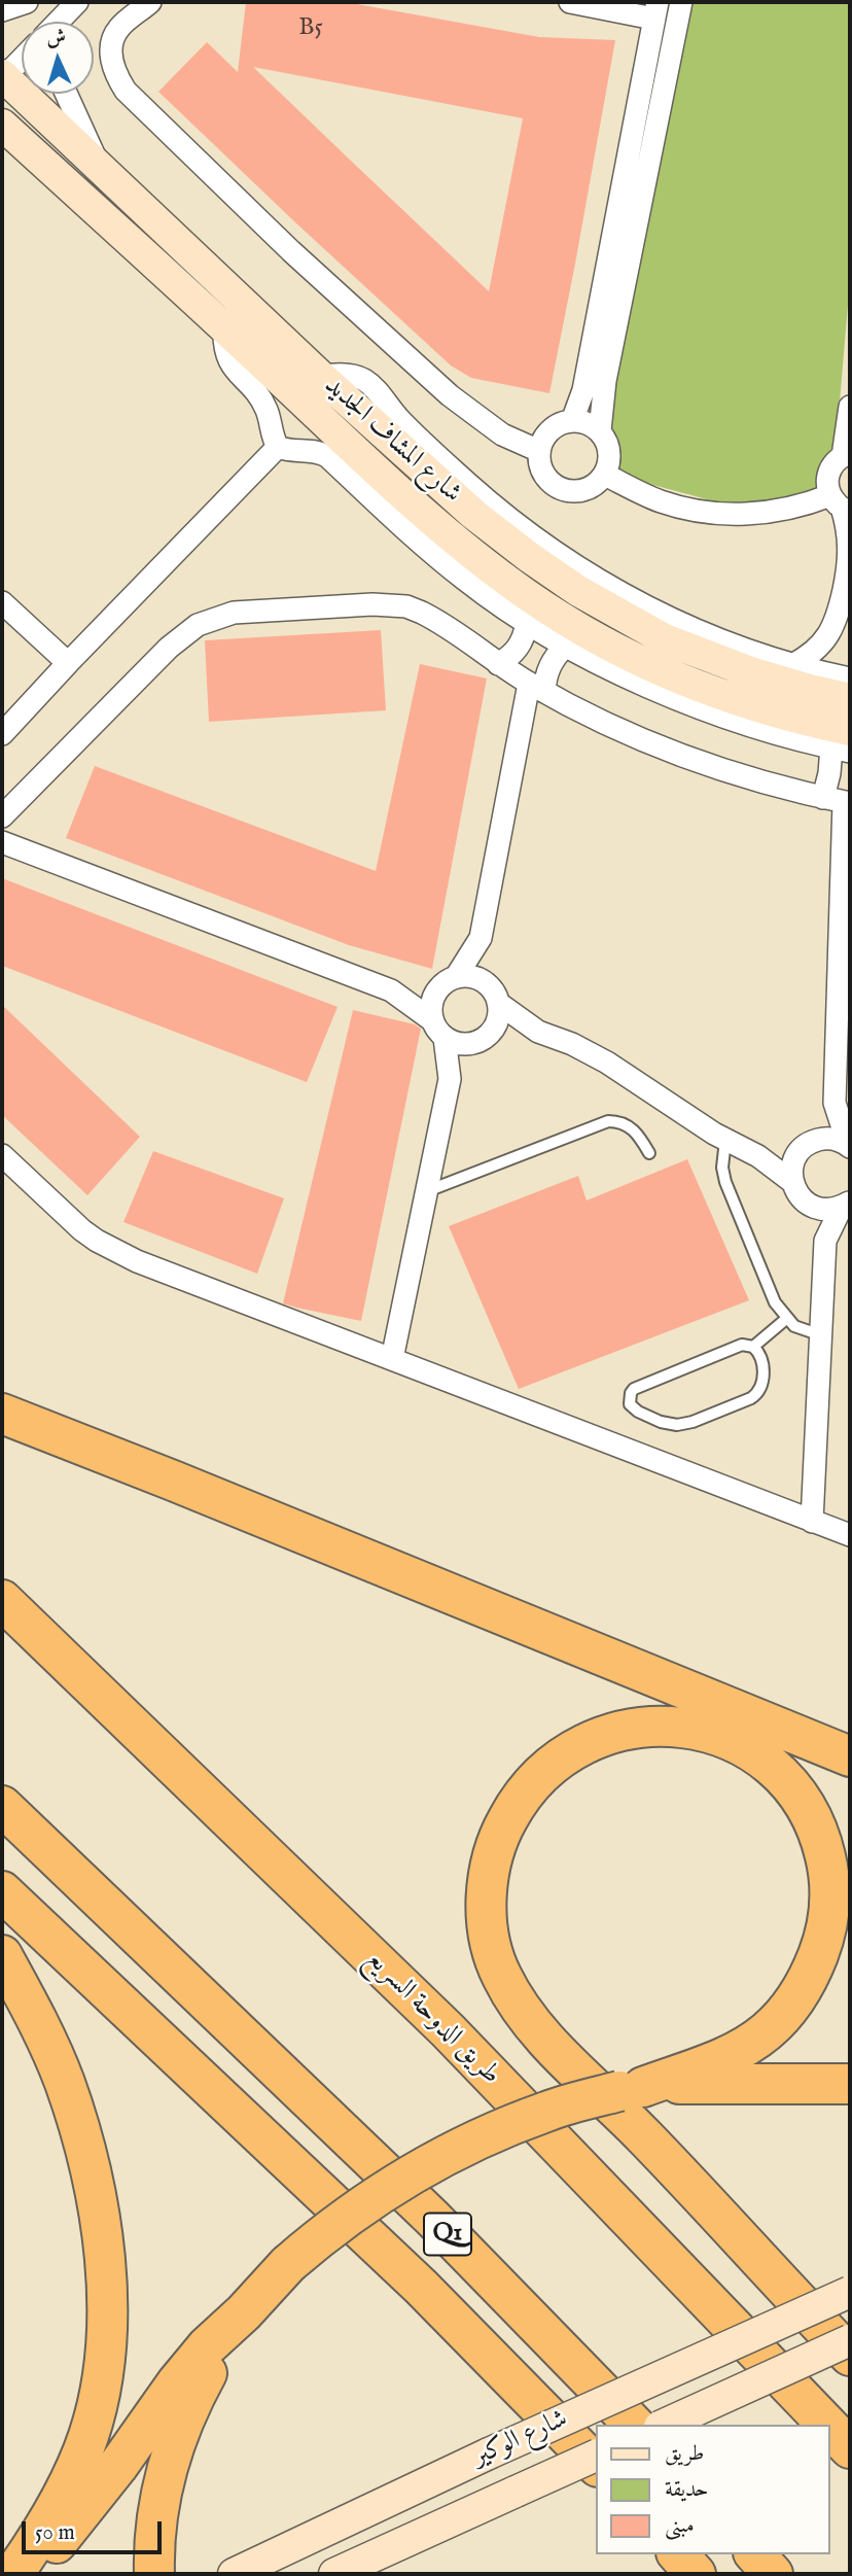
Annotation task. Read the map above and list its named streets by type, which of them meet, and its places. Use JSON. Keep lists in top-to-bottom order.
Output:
{
  "streets": {
    "highway": ["طريق الدوحة السريع", "Q1"],
    "street": ["شارع المشاف الجديد", "شارع الوكير"]
  },
  "house_numbers": ["B5"],
  "legend": ["طريق", "حديقة", "مبنى"],
  "scale_bar": "50 m",
  "north": "top"
}
